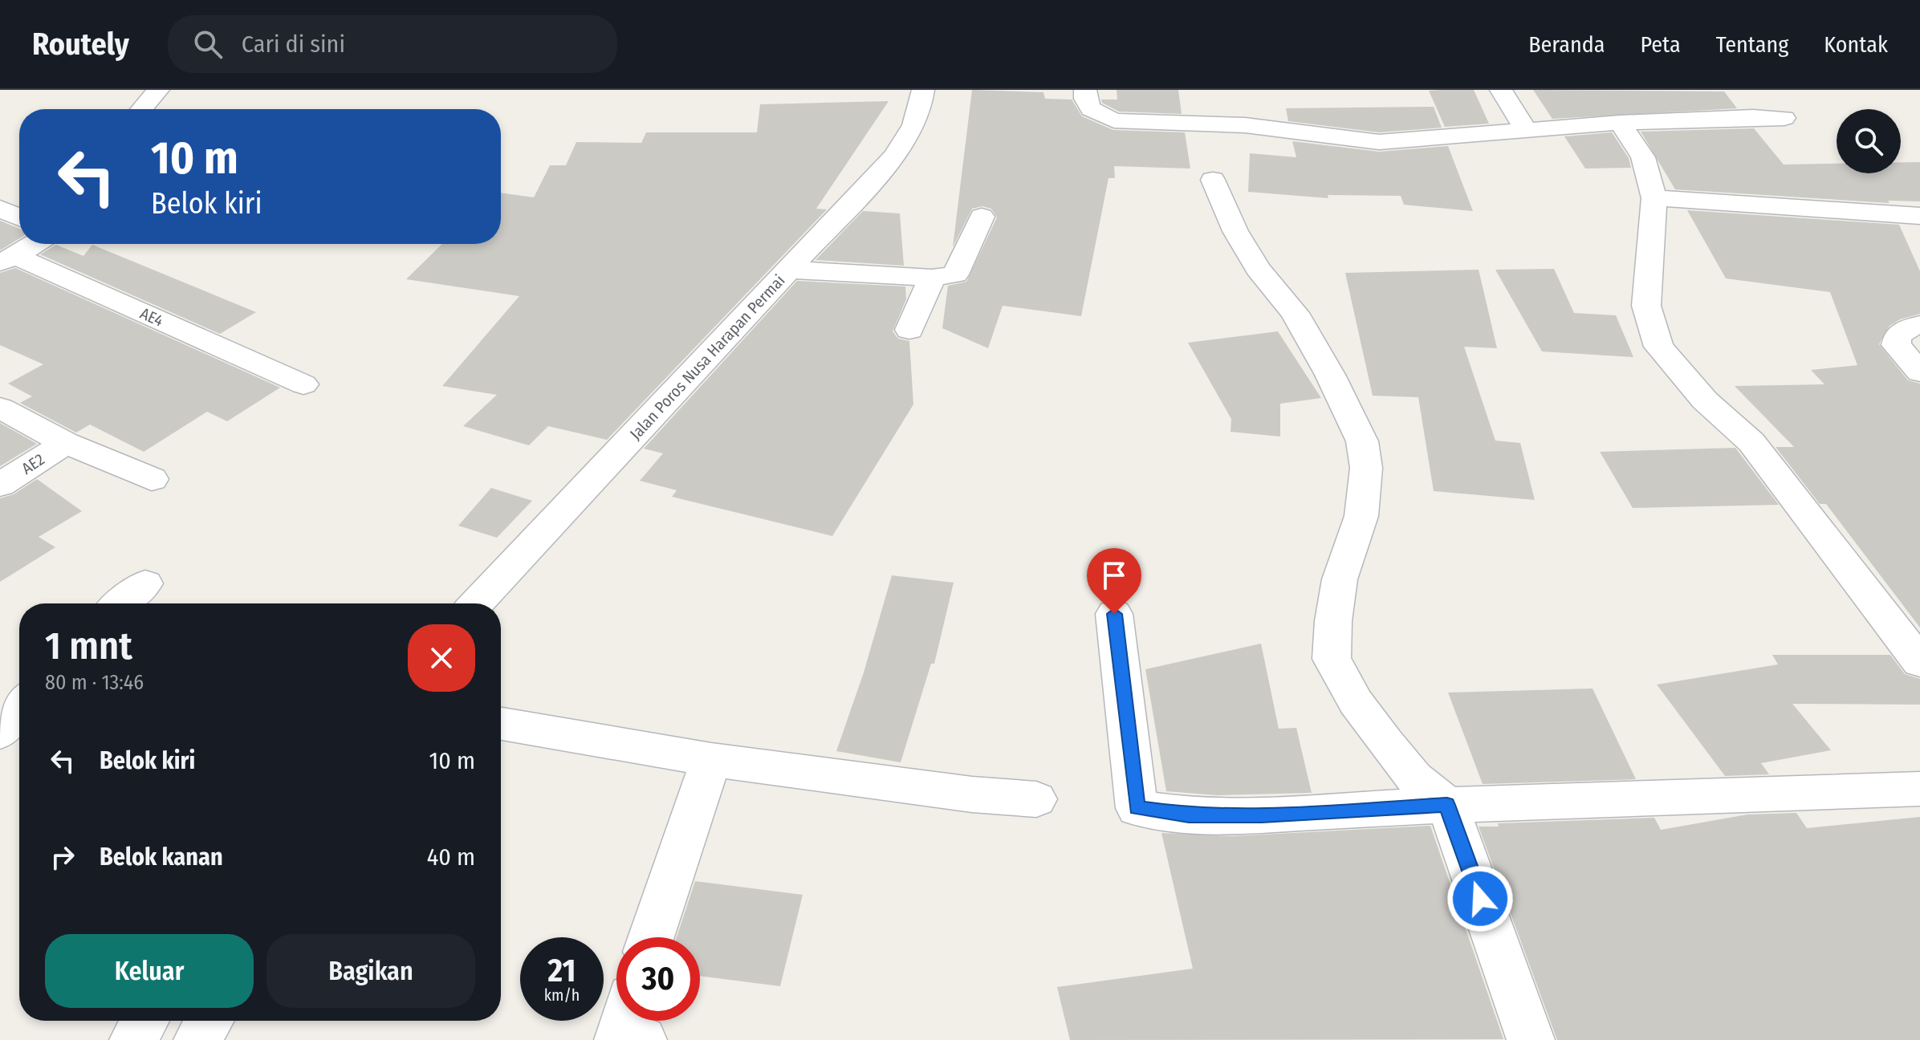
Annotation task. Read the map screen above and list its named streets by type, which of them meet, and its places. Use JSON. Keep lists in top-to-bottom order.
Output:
{
  "streets": {
    "street": ["AE4", "Jalan Poros Nusa Harapan Permai", "AE2"]
  },
  "page": {
    "header": "Routely",
    "search": "Cari di sini",
    "nav": [
      "Beranda",
      "Peta",
      "Tentang",
      "Kontak"
    ],
    "turn": ["10 m", "Belok kiri"],
    "heading": ["1 mnt", "80 m · 13:46"],
    "list": [
      {
        "name": "Belok kiri",
        "value": "10 m"
      },
      {
        "name": "Belok kanan",
        "value": "40 m"
      }
    ],
    "buttons": ["Keluar", "Bagikan"],
    "speed": "21 km/h",
    "limit": "30"
  }
}
